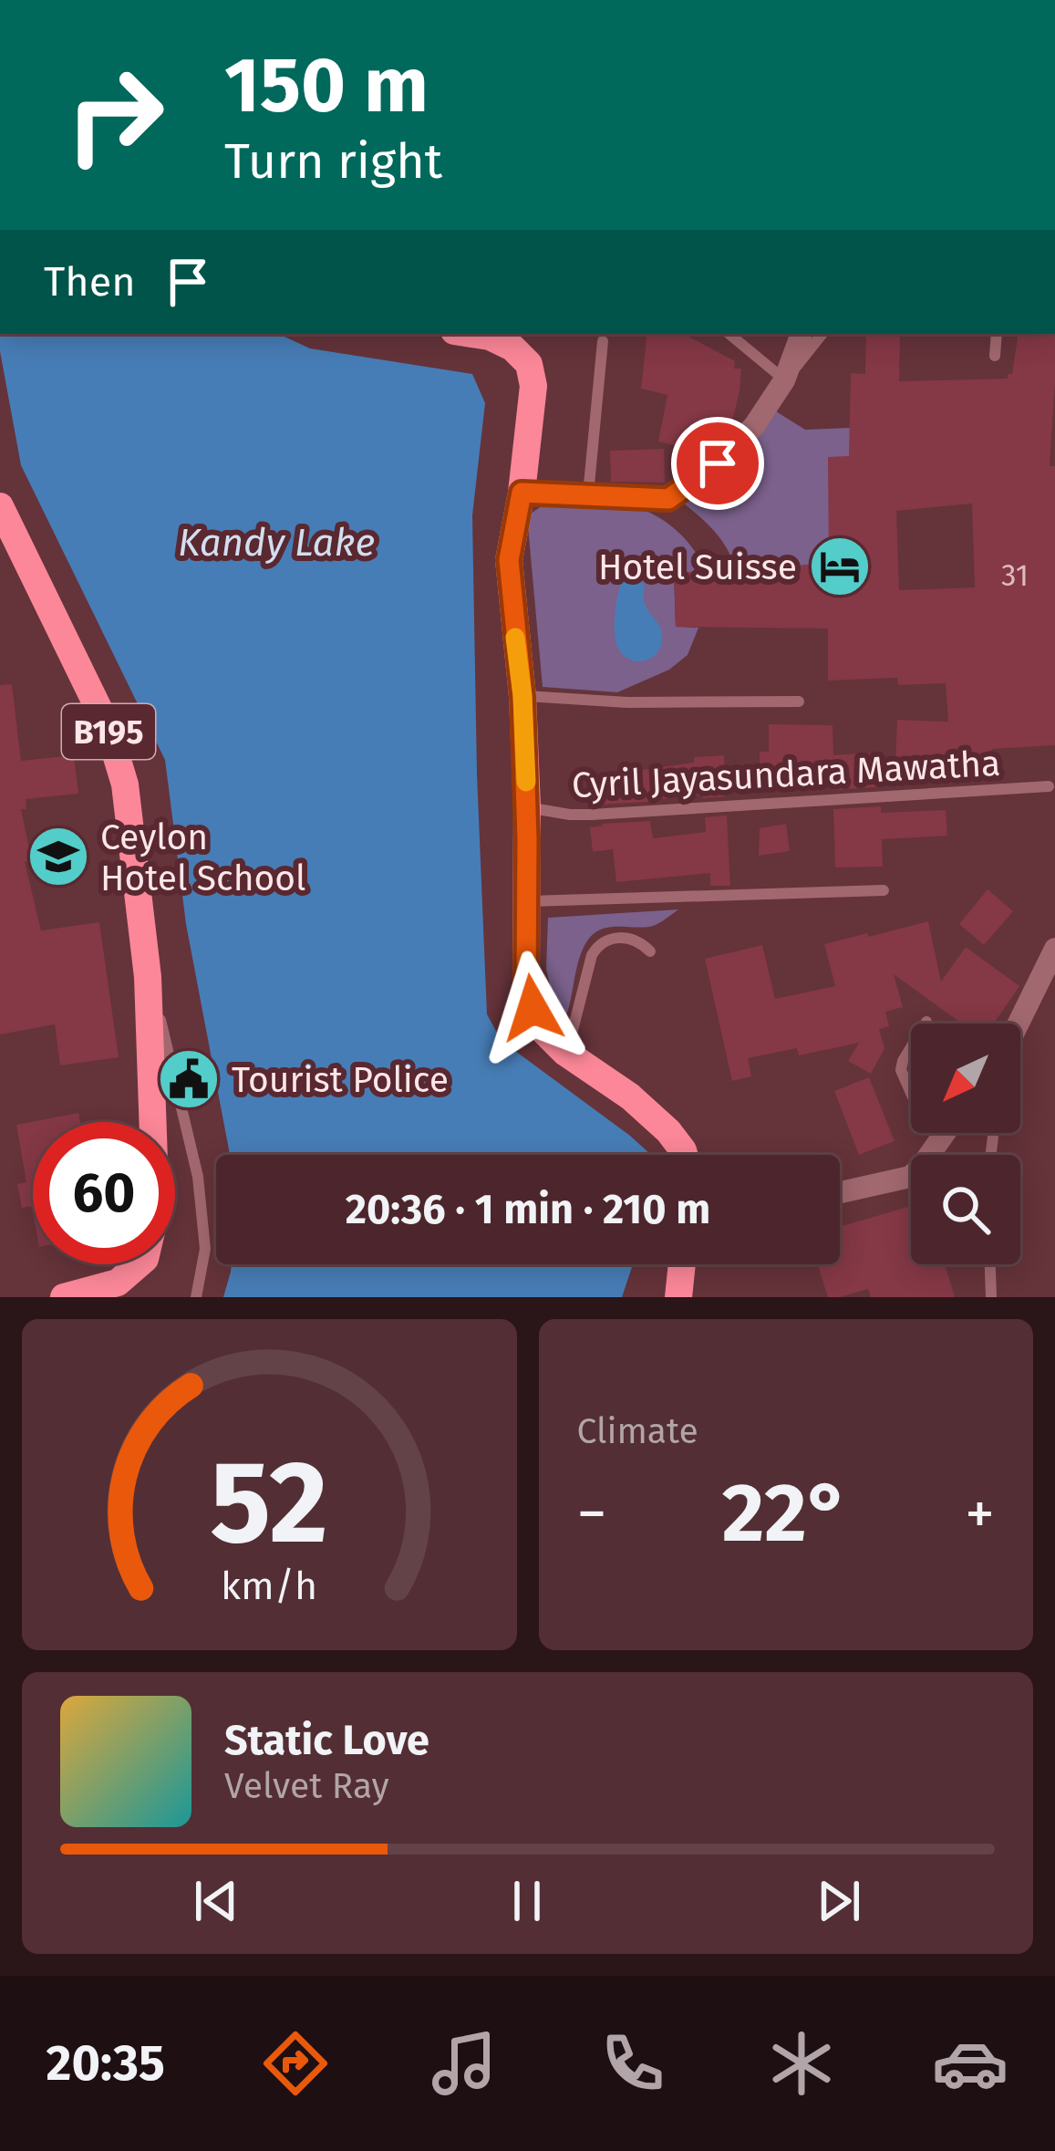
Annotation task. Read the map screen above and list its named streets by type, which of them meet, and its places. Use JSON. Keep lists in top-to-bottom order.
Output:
{
  "streets": {
    "main road": ["B195"],
    "lane": ["Cyril Jayasundara Mawatha"]
  },
  "water": ["Kandy Lake"],
  "places": {
    "hotel": ["Hotel Suisse"],
    "school or university": ["Ceylon Hotel School"],
    "public building": ["Tourist Police"]
  },
  "house_numbers": ["31"],
  "north": "bottom left",
  "page": {
    "turn": ["150 m", "Turn right"],
    "then": "Then",
    "limit": "60",
    "trip": "20:36 · 1 min · 210 m",
    "tile": "Climate",
    "heat": ["−", "22°", "+"],
    "song": ["Static Love", "Velvet Ray"],
    "tabs": "20:35",
    "gauge": ["52", "km/h"]
  }
}
